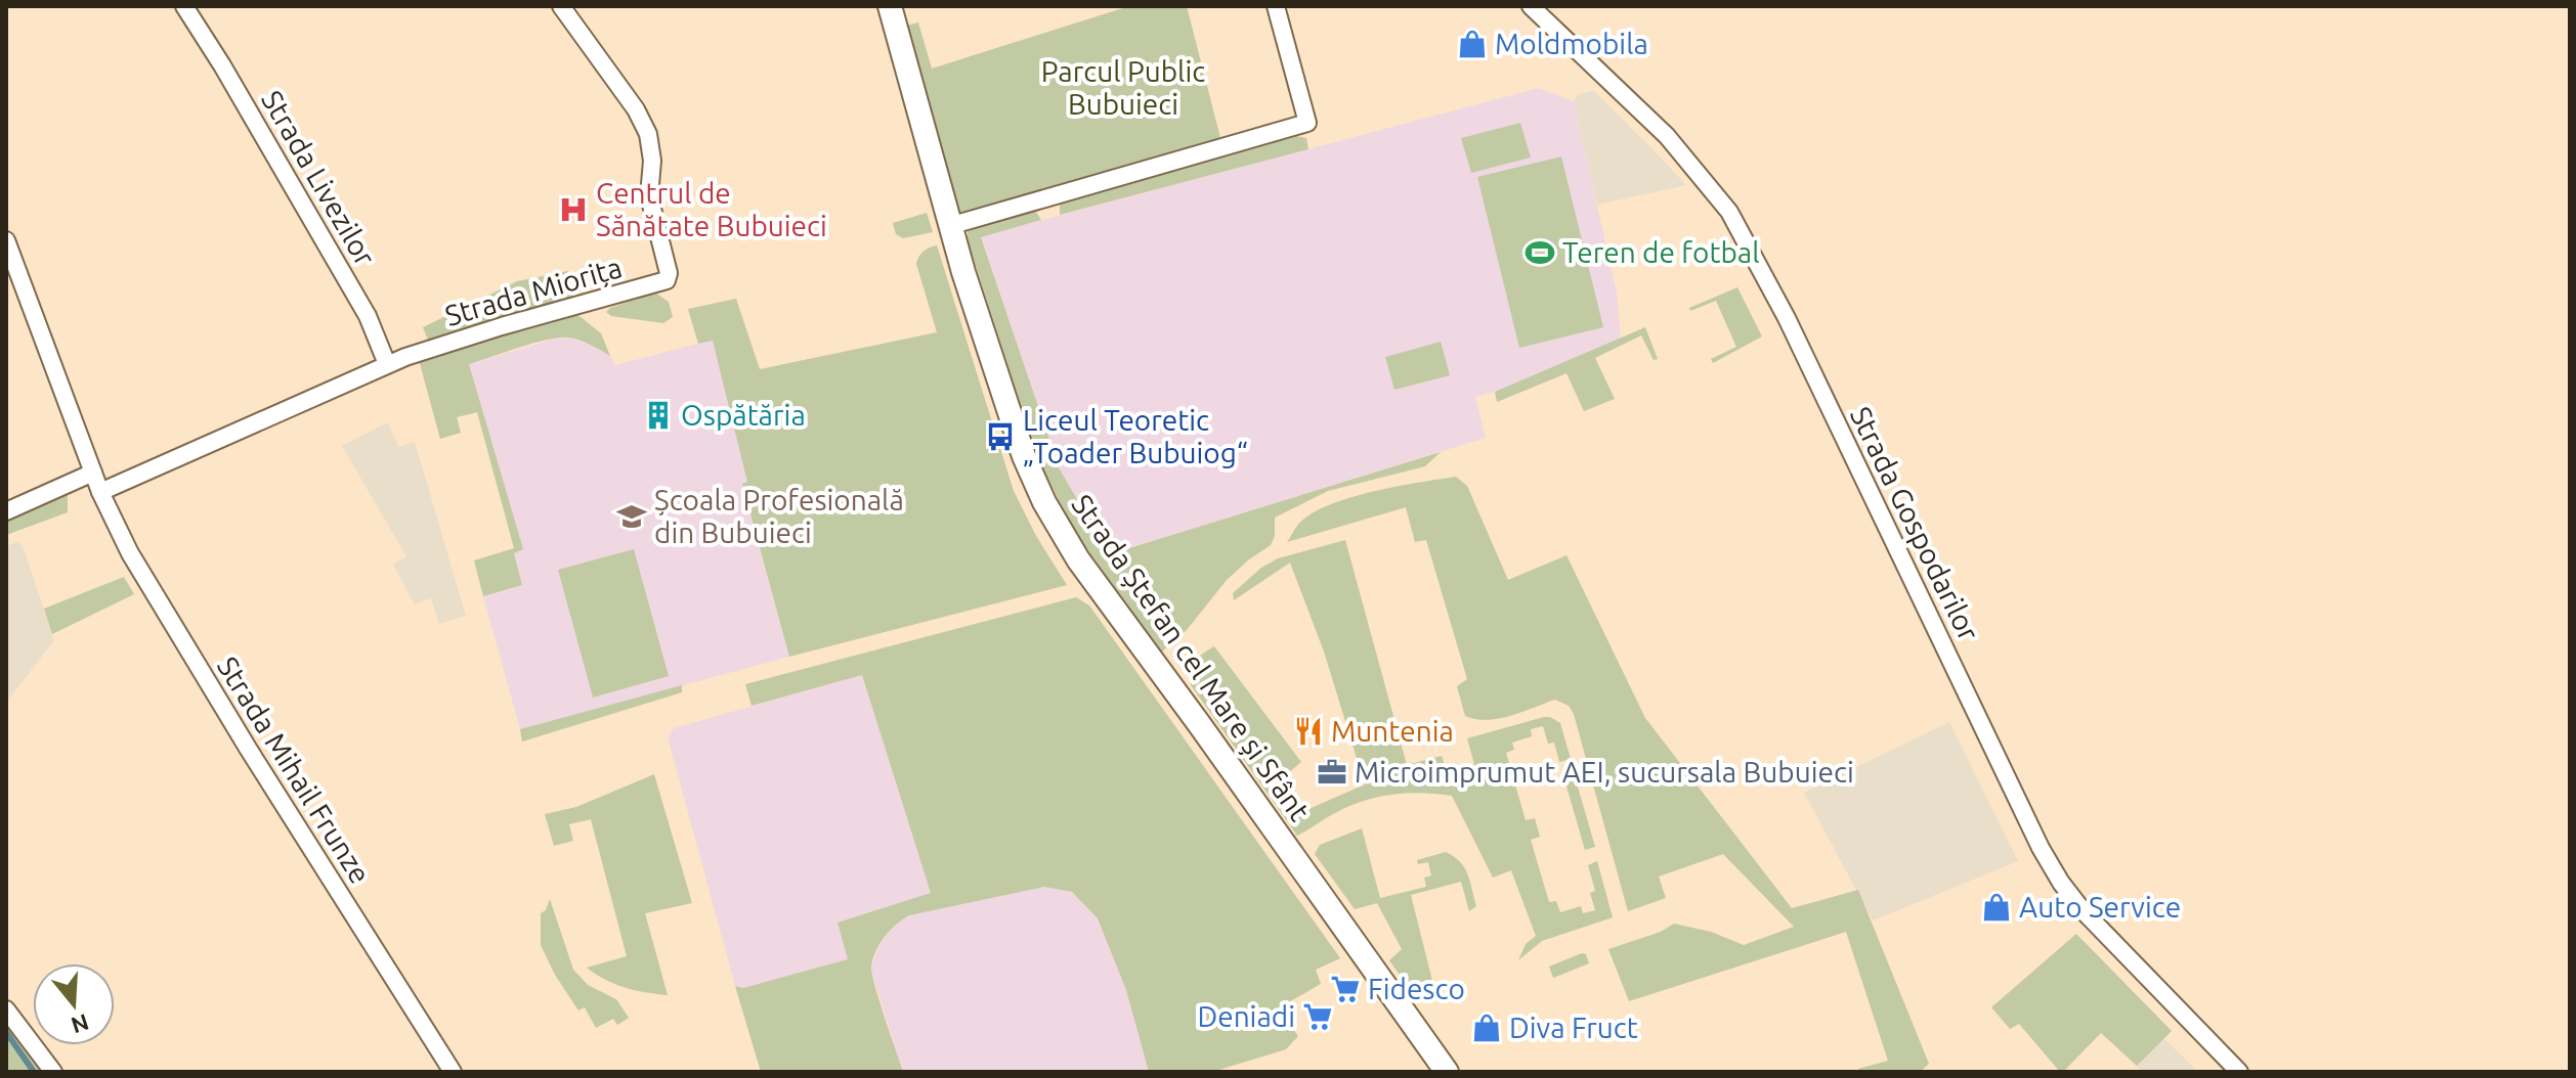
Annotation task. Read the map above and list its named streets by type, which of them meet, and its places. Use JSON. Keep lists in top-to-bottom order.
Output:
{
  "streets": {
    "street": [
      "Strada Livezilor",
      "Strada Miorița",
      "Strada Gospodarilor",
      "Strada Ștefan cel Mare și Sfânt",
      "Strada Mihail Frunze"
    ]
  },
  "crossings": [
    ["Strada Livezilor", "Strada Miorița"]
  ],
  "parks": ["Parcul Public Bubuieci"],
  "places": {
    "shop": ["Moldmobila", "Auto Service", "Diva Fruct"],
    "hospital": ["Centrul de Sănătate Bubuieci"],
    "sports": ["Teren de fotbal"],
    "building": ["Ospătăria"],
    "bus stop": ["Liceul Teoretic „Toader Bubuiog“"],
    "school or university": ["Școala Profesională din Bubuieci"],
    "restaurant": ["Muntenia"],
    "office": ["Microimprumut AEI, sucursala Bubuieci"],
    "supermarket": ["Fidesco", "Deniadi"]
  },
  "north": "bottom"
}
